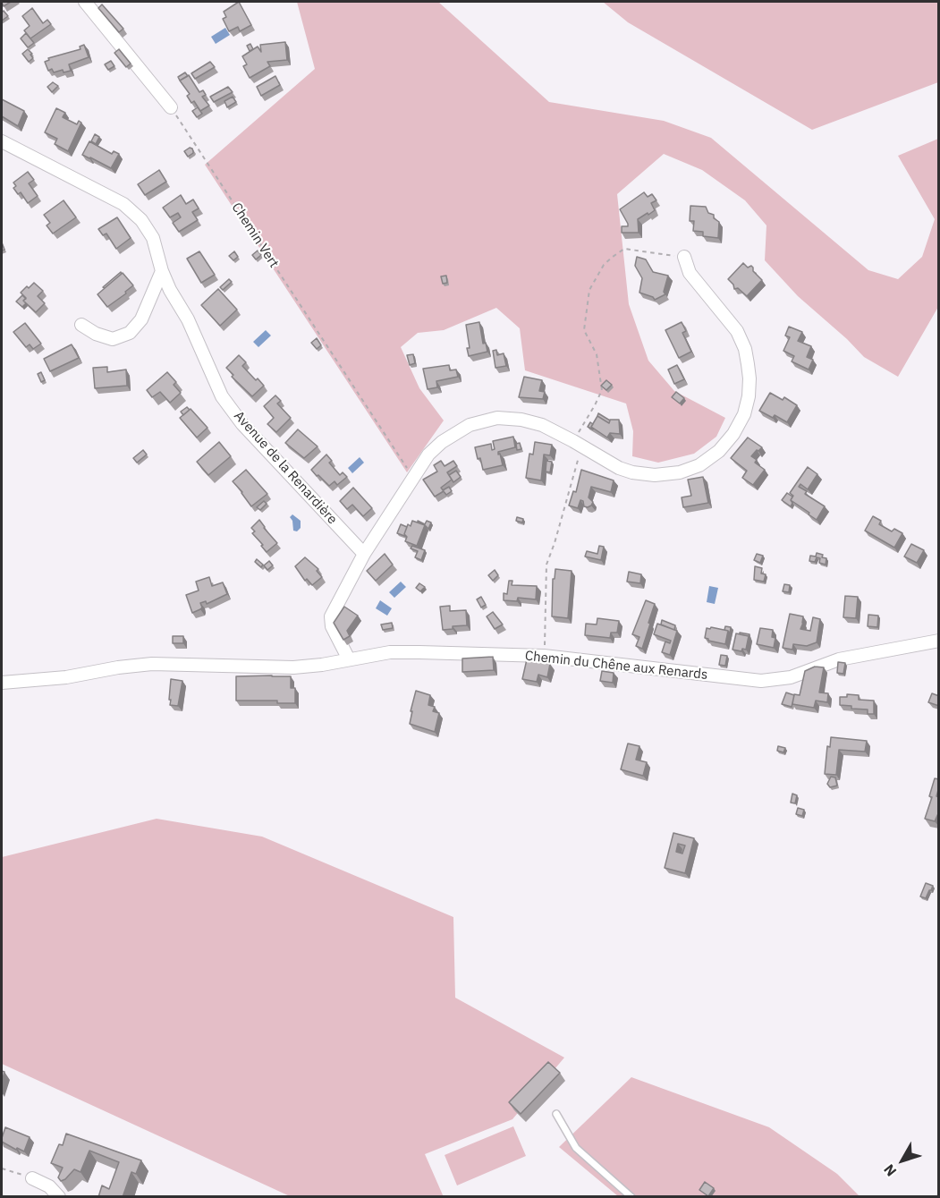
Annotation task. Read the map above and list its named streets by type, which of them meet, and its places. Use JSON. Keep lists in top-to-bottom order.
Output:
{
  "streets": {
    "street": ["Avenue de la Renardière", "Chemin du Chêne aux Renards"],
    "path": ["Chemin Vert"]
  },
  "north": "bottom left"
}
